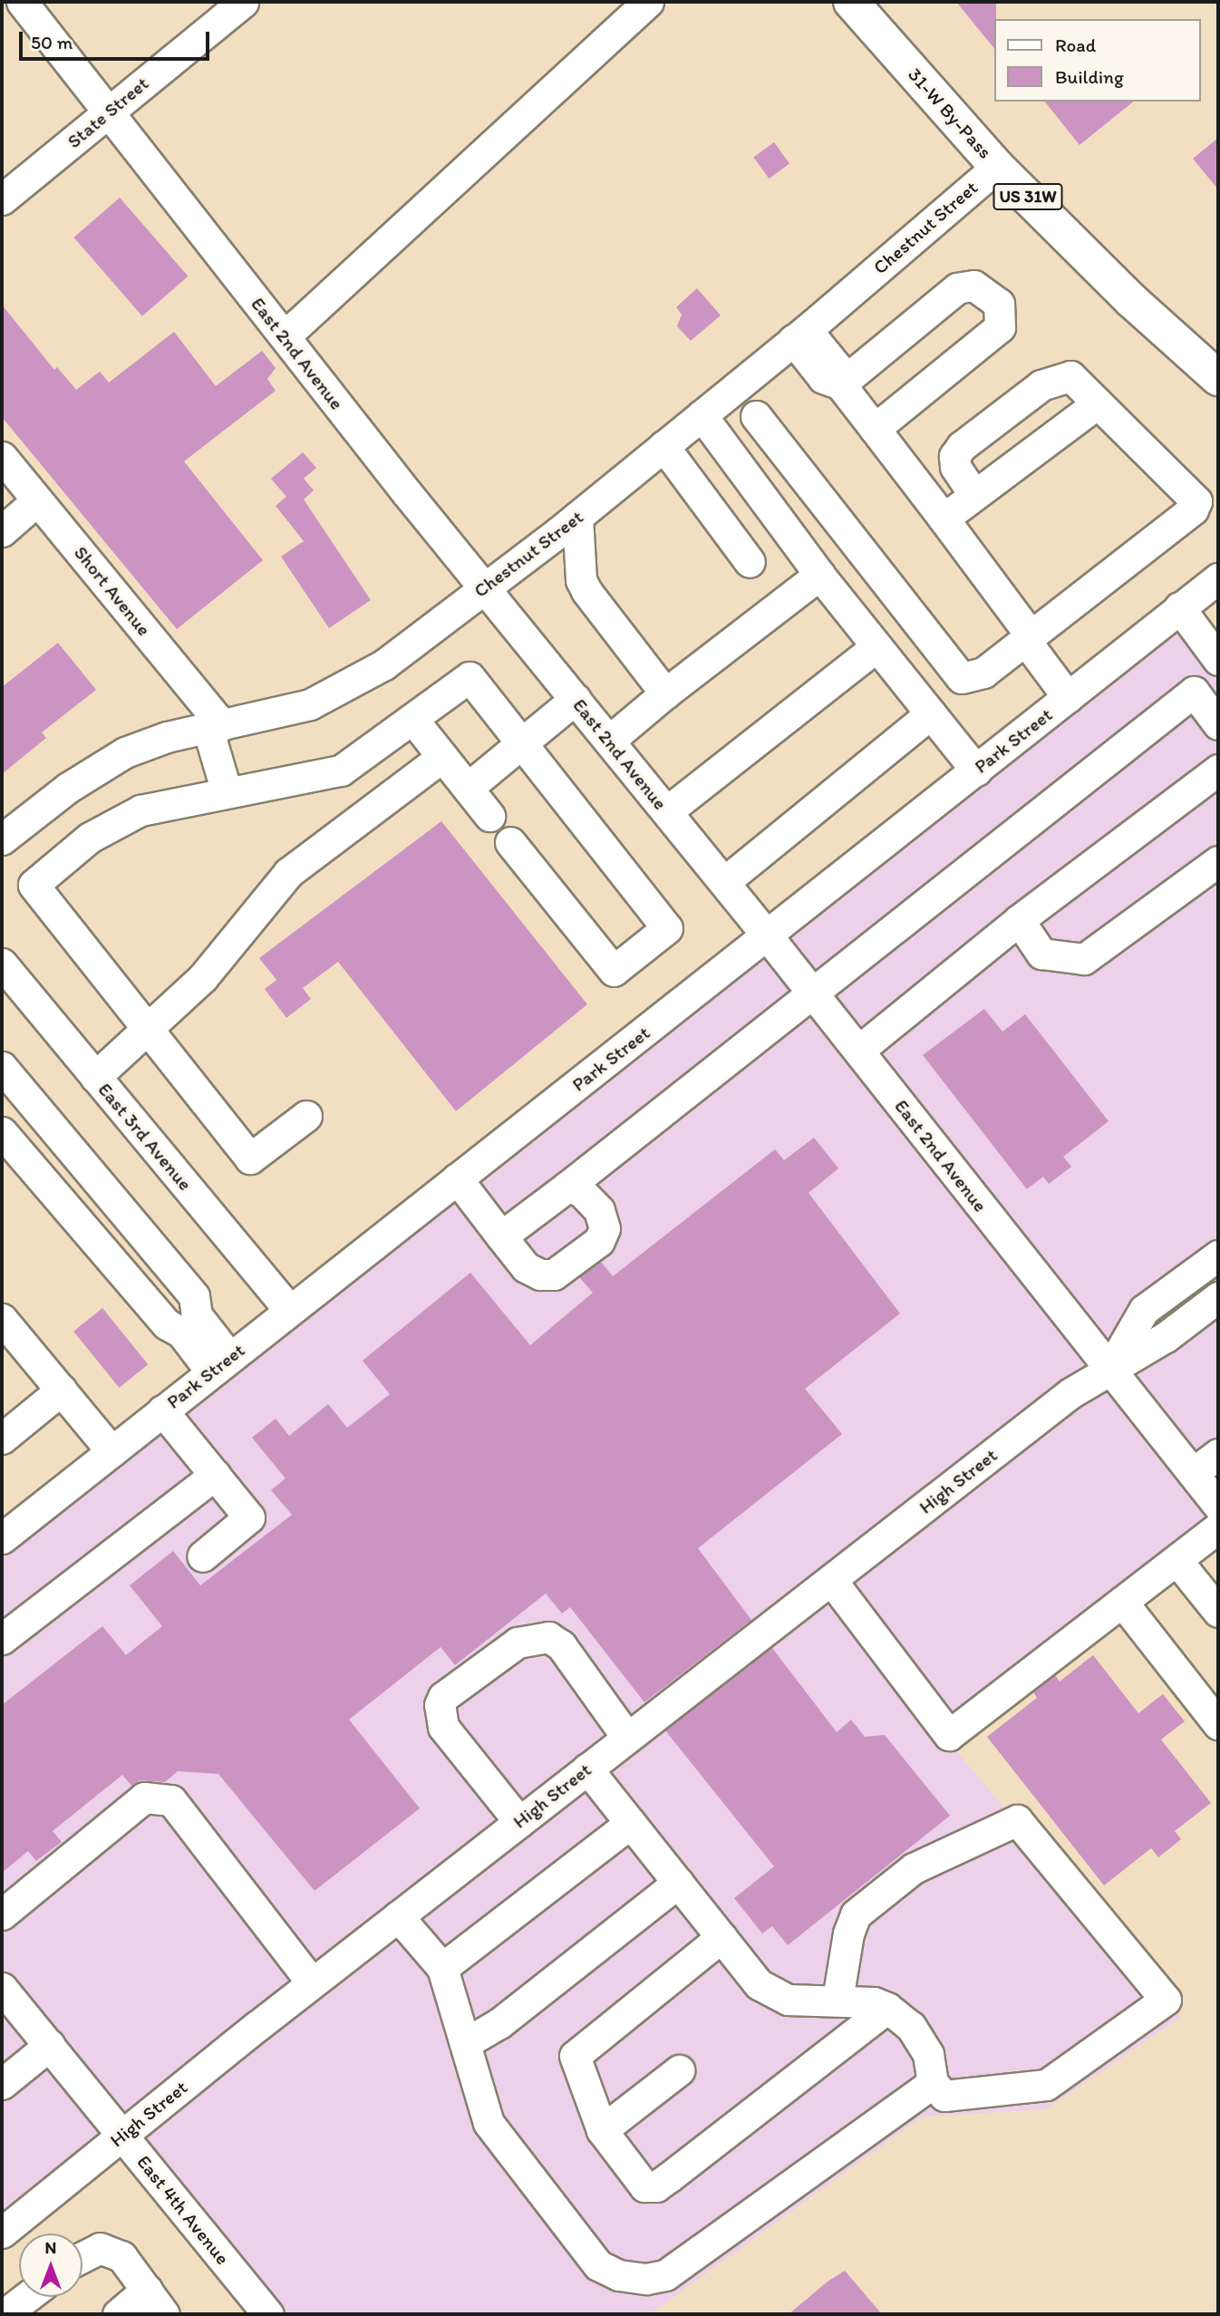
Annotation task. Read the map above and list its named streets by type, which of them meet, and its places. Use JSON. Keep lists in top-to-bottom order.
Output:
{
  "streets": {
    "main road": ["31-W By-Pass", "US 31W"],
    "street": [
      "State Street",
      "Chestnut Street",
      "East 2nd Avenue",
      "Short Avenue",
      "Park Street",
      "East 3rd Avenue",
      "High Street",
      "East 4th Avenue"
    ]
  },
  "crossings": [
    ["State Street", "East 2nd Avenue"],
    ["31-W By-Pass", "Chestnut Street"],
    ["Chestnut Street", "East 2nd Avenue"],
    ["Chestnut Street", "Short Avenue"],
    ["East 2nd Avenue", "Park Street"],
    ["East 2nd Avenue", "High Street"],
    ["Park Street", "East 3rd Avenue"],
    ["High Street", "East 4th Avenue"]
  ],
  "legend": ["Road", "Building"],
  "scale_bar": "50 m",
  "north": "top"
}
